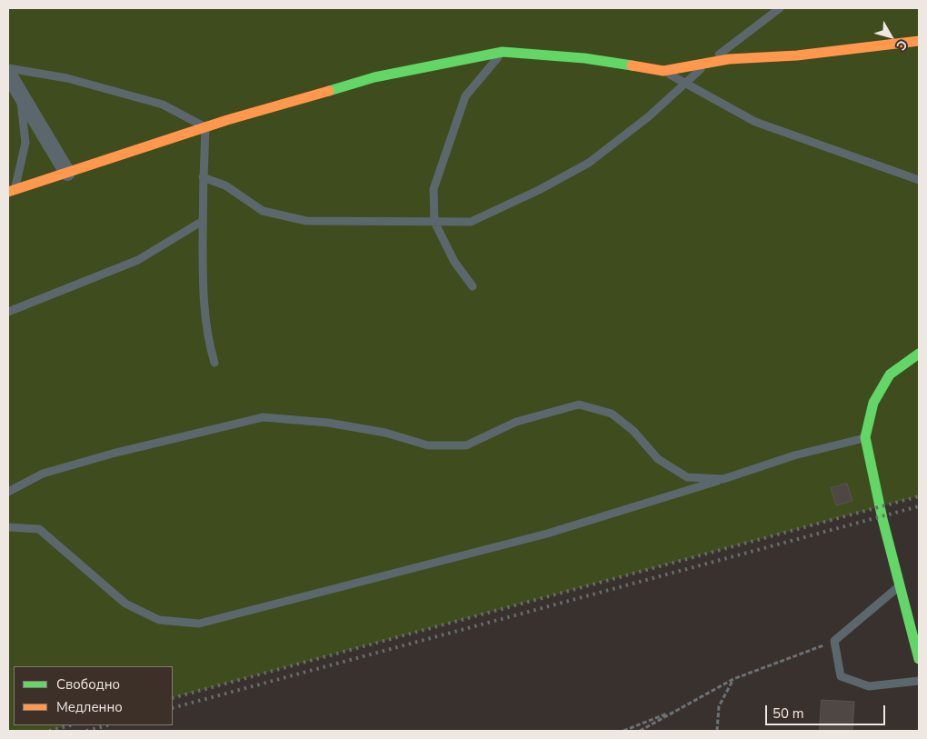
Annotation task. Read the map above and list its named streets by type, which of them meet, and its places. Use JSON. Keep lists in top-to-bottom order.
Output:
{
  "legend": ["Свободно", "Медленно"],
  "scale_bar": "50 m",
  "north": "bottom right"
}
